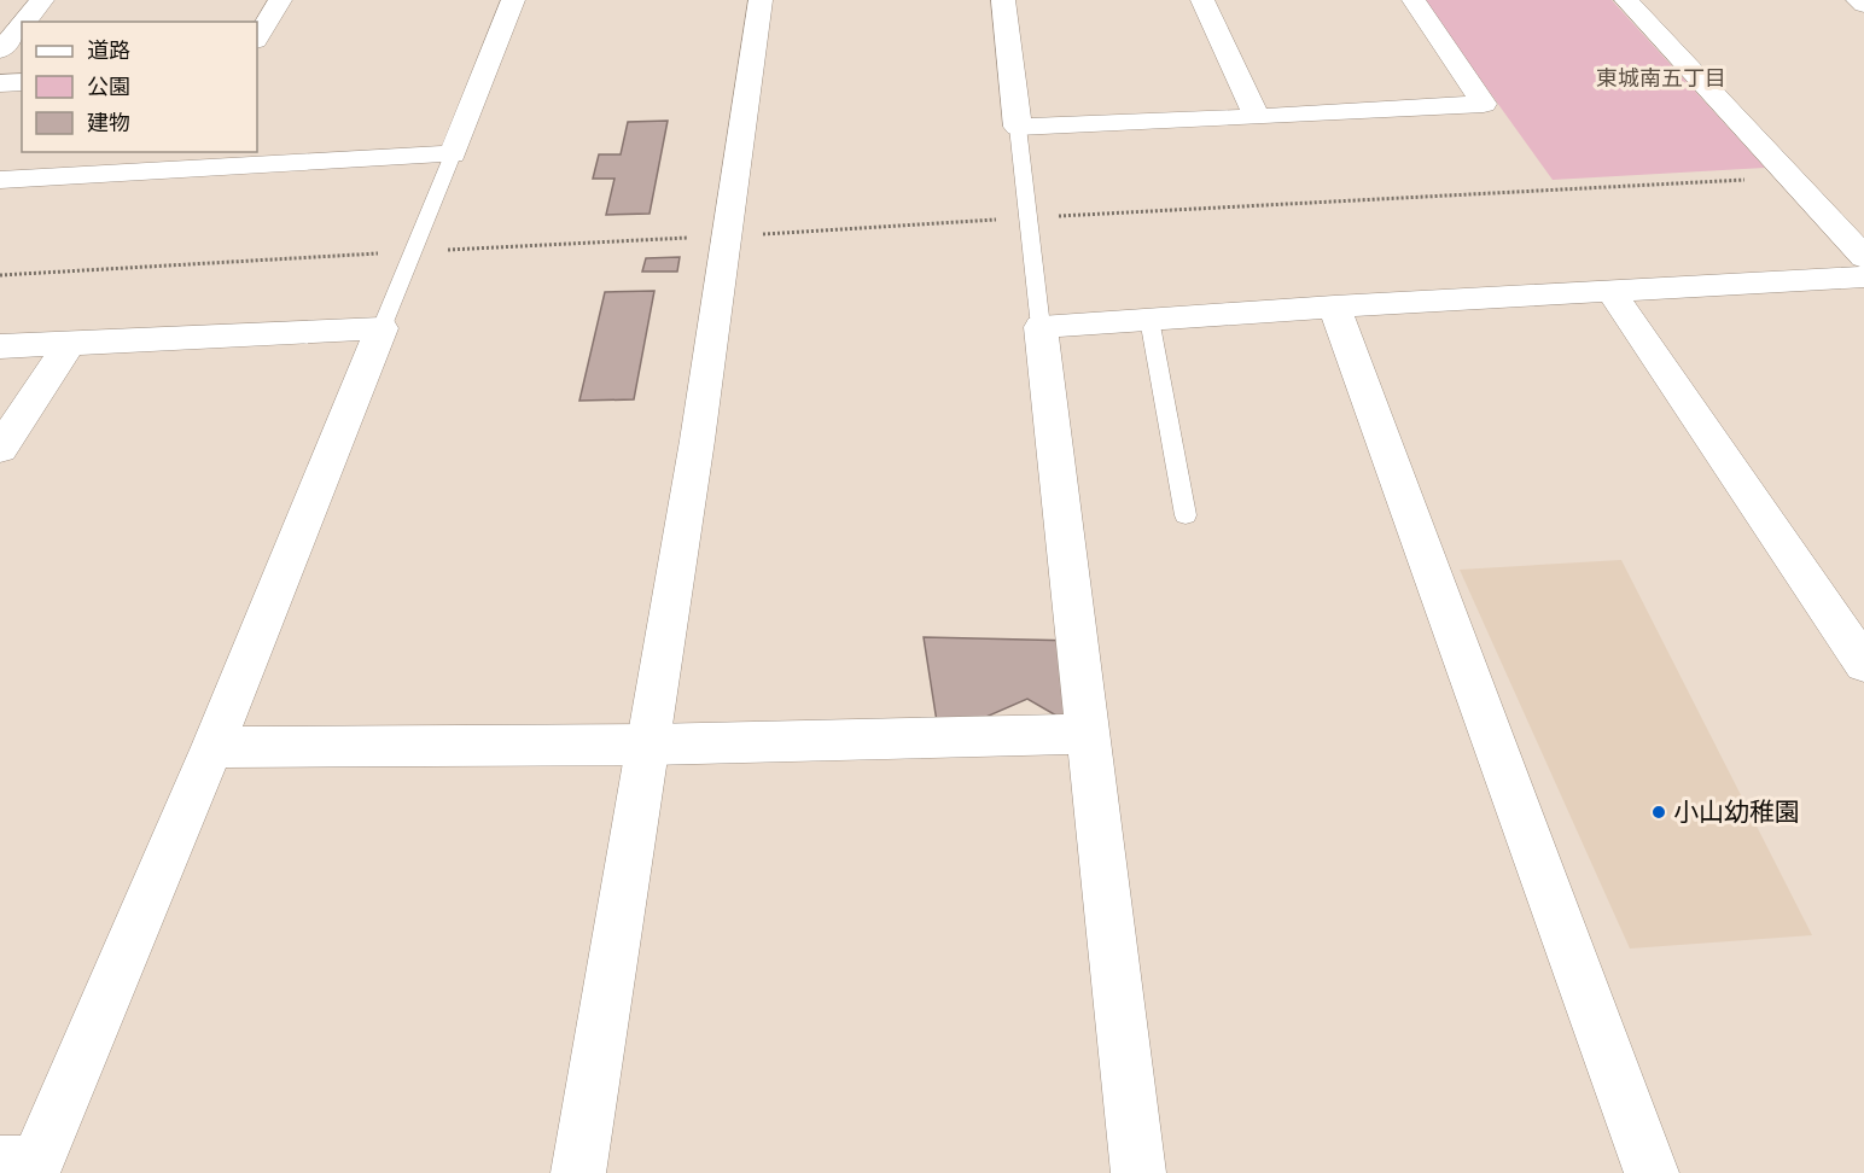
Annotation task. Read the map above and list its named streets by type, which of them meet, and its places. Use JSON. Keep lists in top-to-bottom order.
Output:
{
  "districts": ["東城南五丁目"],
  "places": ["小山幼稚園"],
  "legend": ["道路", "公園", "建物"]
}
